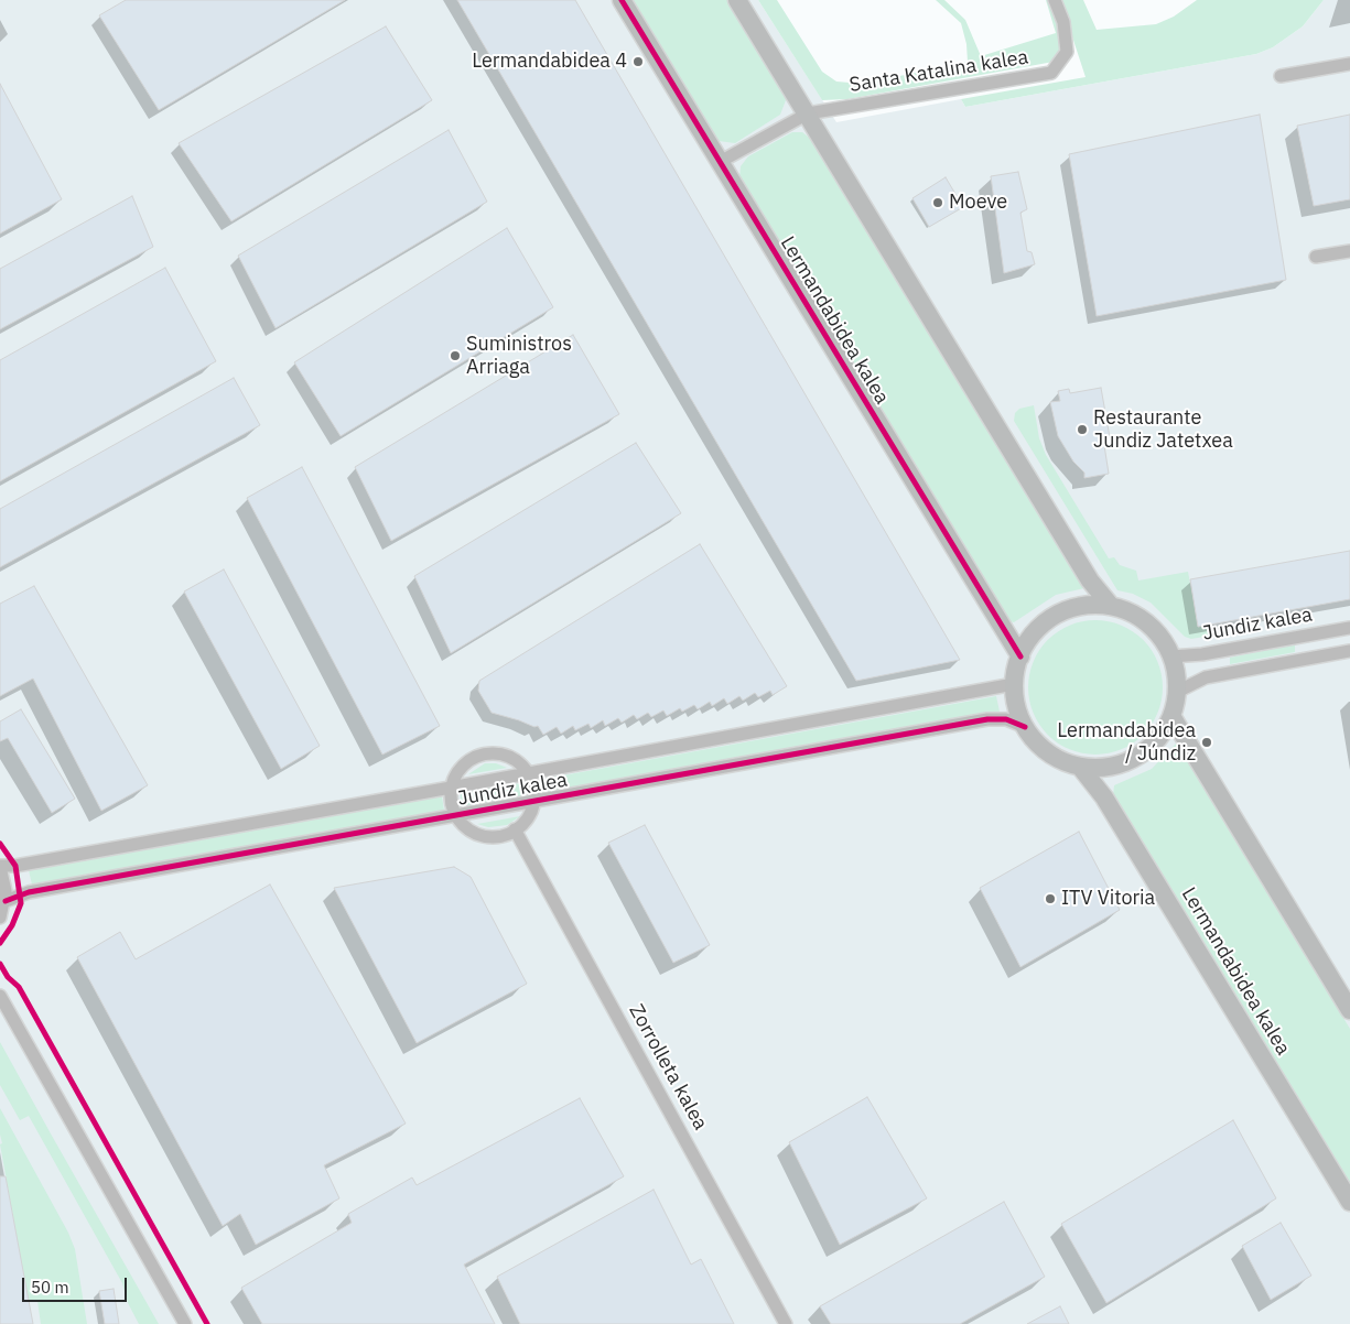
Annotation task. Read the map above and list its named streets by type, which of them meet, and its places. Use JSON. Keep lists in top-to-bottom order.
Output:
{
  "streets": {
    "street": [
      "Santa Katalina kalea",
      "Lermandabidea kalea",
      "Jundiz kalea",
      "Zorrolleta kalea"
    ]
  },
  "crossings": [
    ["Lermandabidea kalea", "Jundiz kalea"],
    ["Jundiz kalea", "Zorrolleta kalea"]
  ],
  "places": [
    "Lermandabidea 4",
    "Moeve",
    "Suministros Arriaga",
    "Restaurante Jundiz Jatetxea",
    "Lermandabidea / Júndiz",
    "ITV Vitoria"
  ],
  "scale_bar": "50 m"
}
